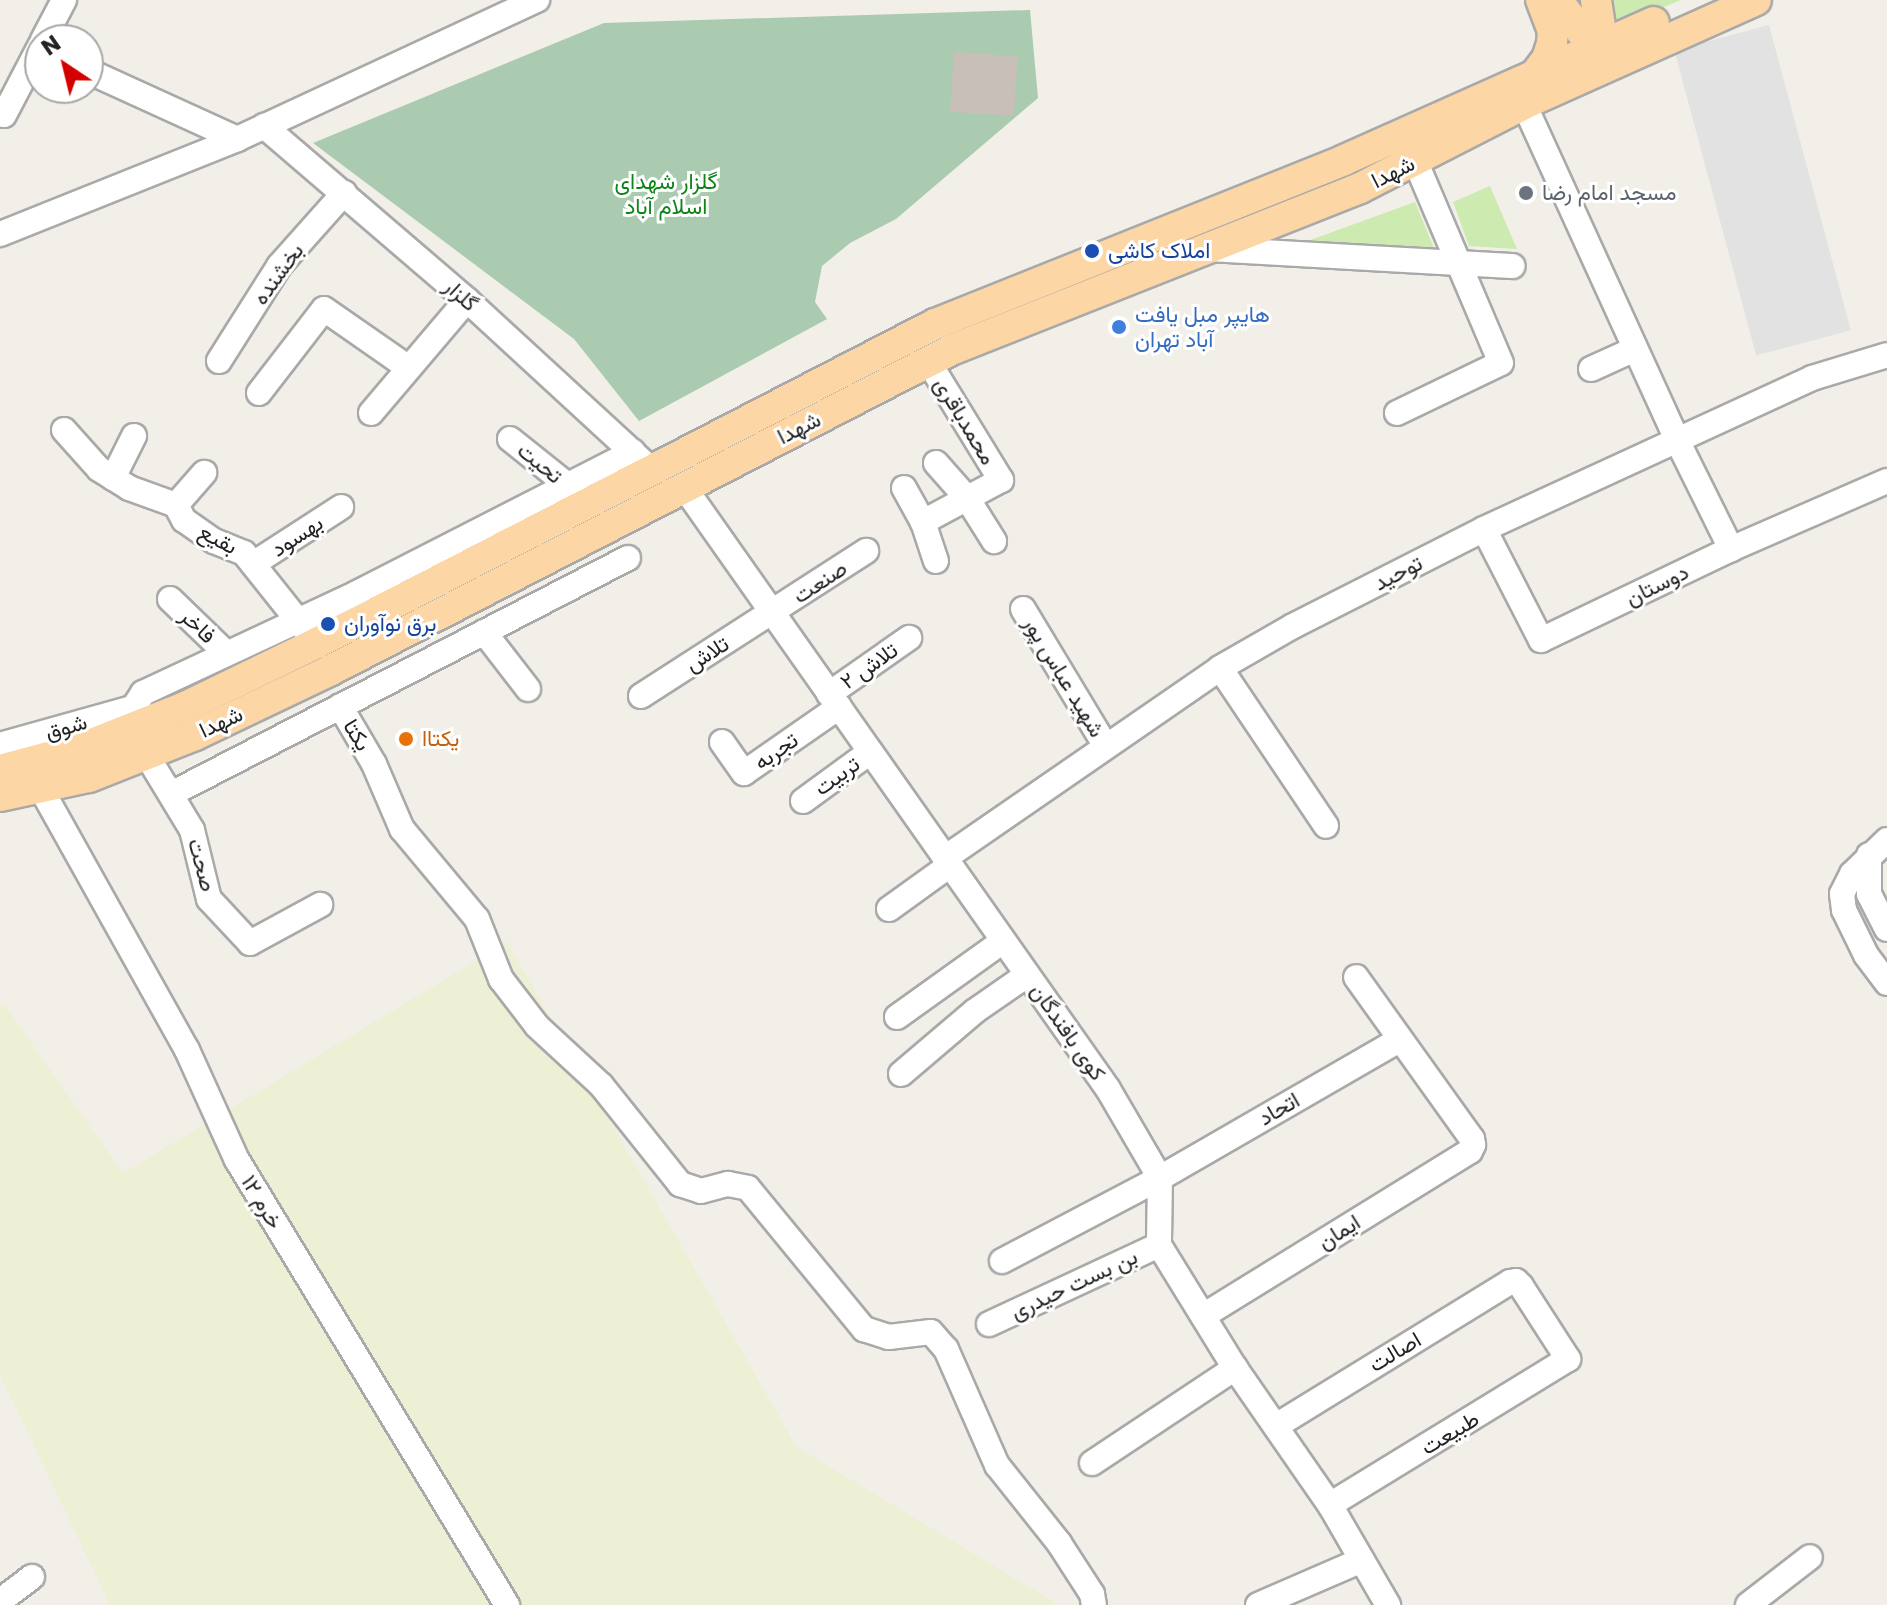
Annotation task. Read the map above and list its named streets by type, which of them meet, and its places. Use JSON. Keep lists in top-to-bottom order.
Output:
{
  "streets": {
    "main road": ["شهدا"],
    "street": [
      "بخشنده",
      "گلزار",
      "محمدباقری",
      "تحیت",
      "بهسود",
      "بقیع",
      "توحید",
      "صنعت",
      "دوستان",
      "فاخر",
      "تلاش",
      "تلاش ۲",
      "شهید عباس پور",
      "شوق",
      "یکتا",
      "تجربه",
      "تربیت",
      "صحت",
      "کوی بافندگان",
      "اتحاد",
      "خرم ۱۲",
      "ایمان",
      "بن بست حیدری",
      "اصالت",
      "طبیعت"
    ]
  },
  "crossings": [
    ["شهدا", "گلزار"],
    ["شهدا", "محمدباقری"],
    ["شهدا", "بقیع"],
    ["شهدا", "صحت"],
    ["شهدا", "کوی بافندگان"],
    ["شهدا", "خرم ۱۲"],
    ["بخشنده", "گلزار"],
    ["بهسود", "بقیع"],
    ["توحید", "دوستان"],
    ["توحید", "شهید عباس پور"],
    ["توحید", "کوی بافندگان"],
    ["صنعت", "تلاش"],
    ["صنعت", "کوی بافندگان"],
    ["تلاش", "کوی بافندگان"],
    ["تلاش ۲", "تجربه"],
    ["تلاش ۲", "کوی بافندگان"],
    ["تجربه", "کوی بافندگان"],
    ["تربیت", "کوی بافندگان"],
    ["کوی بافندگان", "اتحاد"],
    ["اتحاد", "ایمان"],
    ["اصالت", "طبیعت"]
  ],
  "parks": ["گلزار شهدای اسلام آباد"],
  "places": [
    "مسجد امام رضا",
    "املاک کاشی",
    "هایپر مبل یافت آباد تهران",
    "برق نوآوران",
    "یکتاا"
  ],
  "north": "top left"
}
